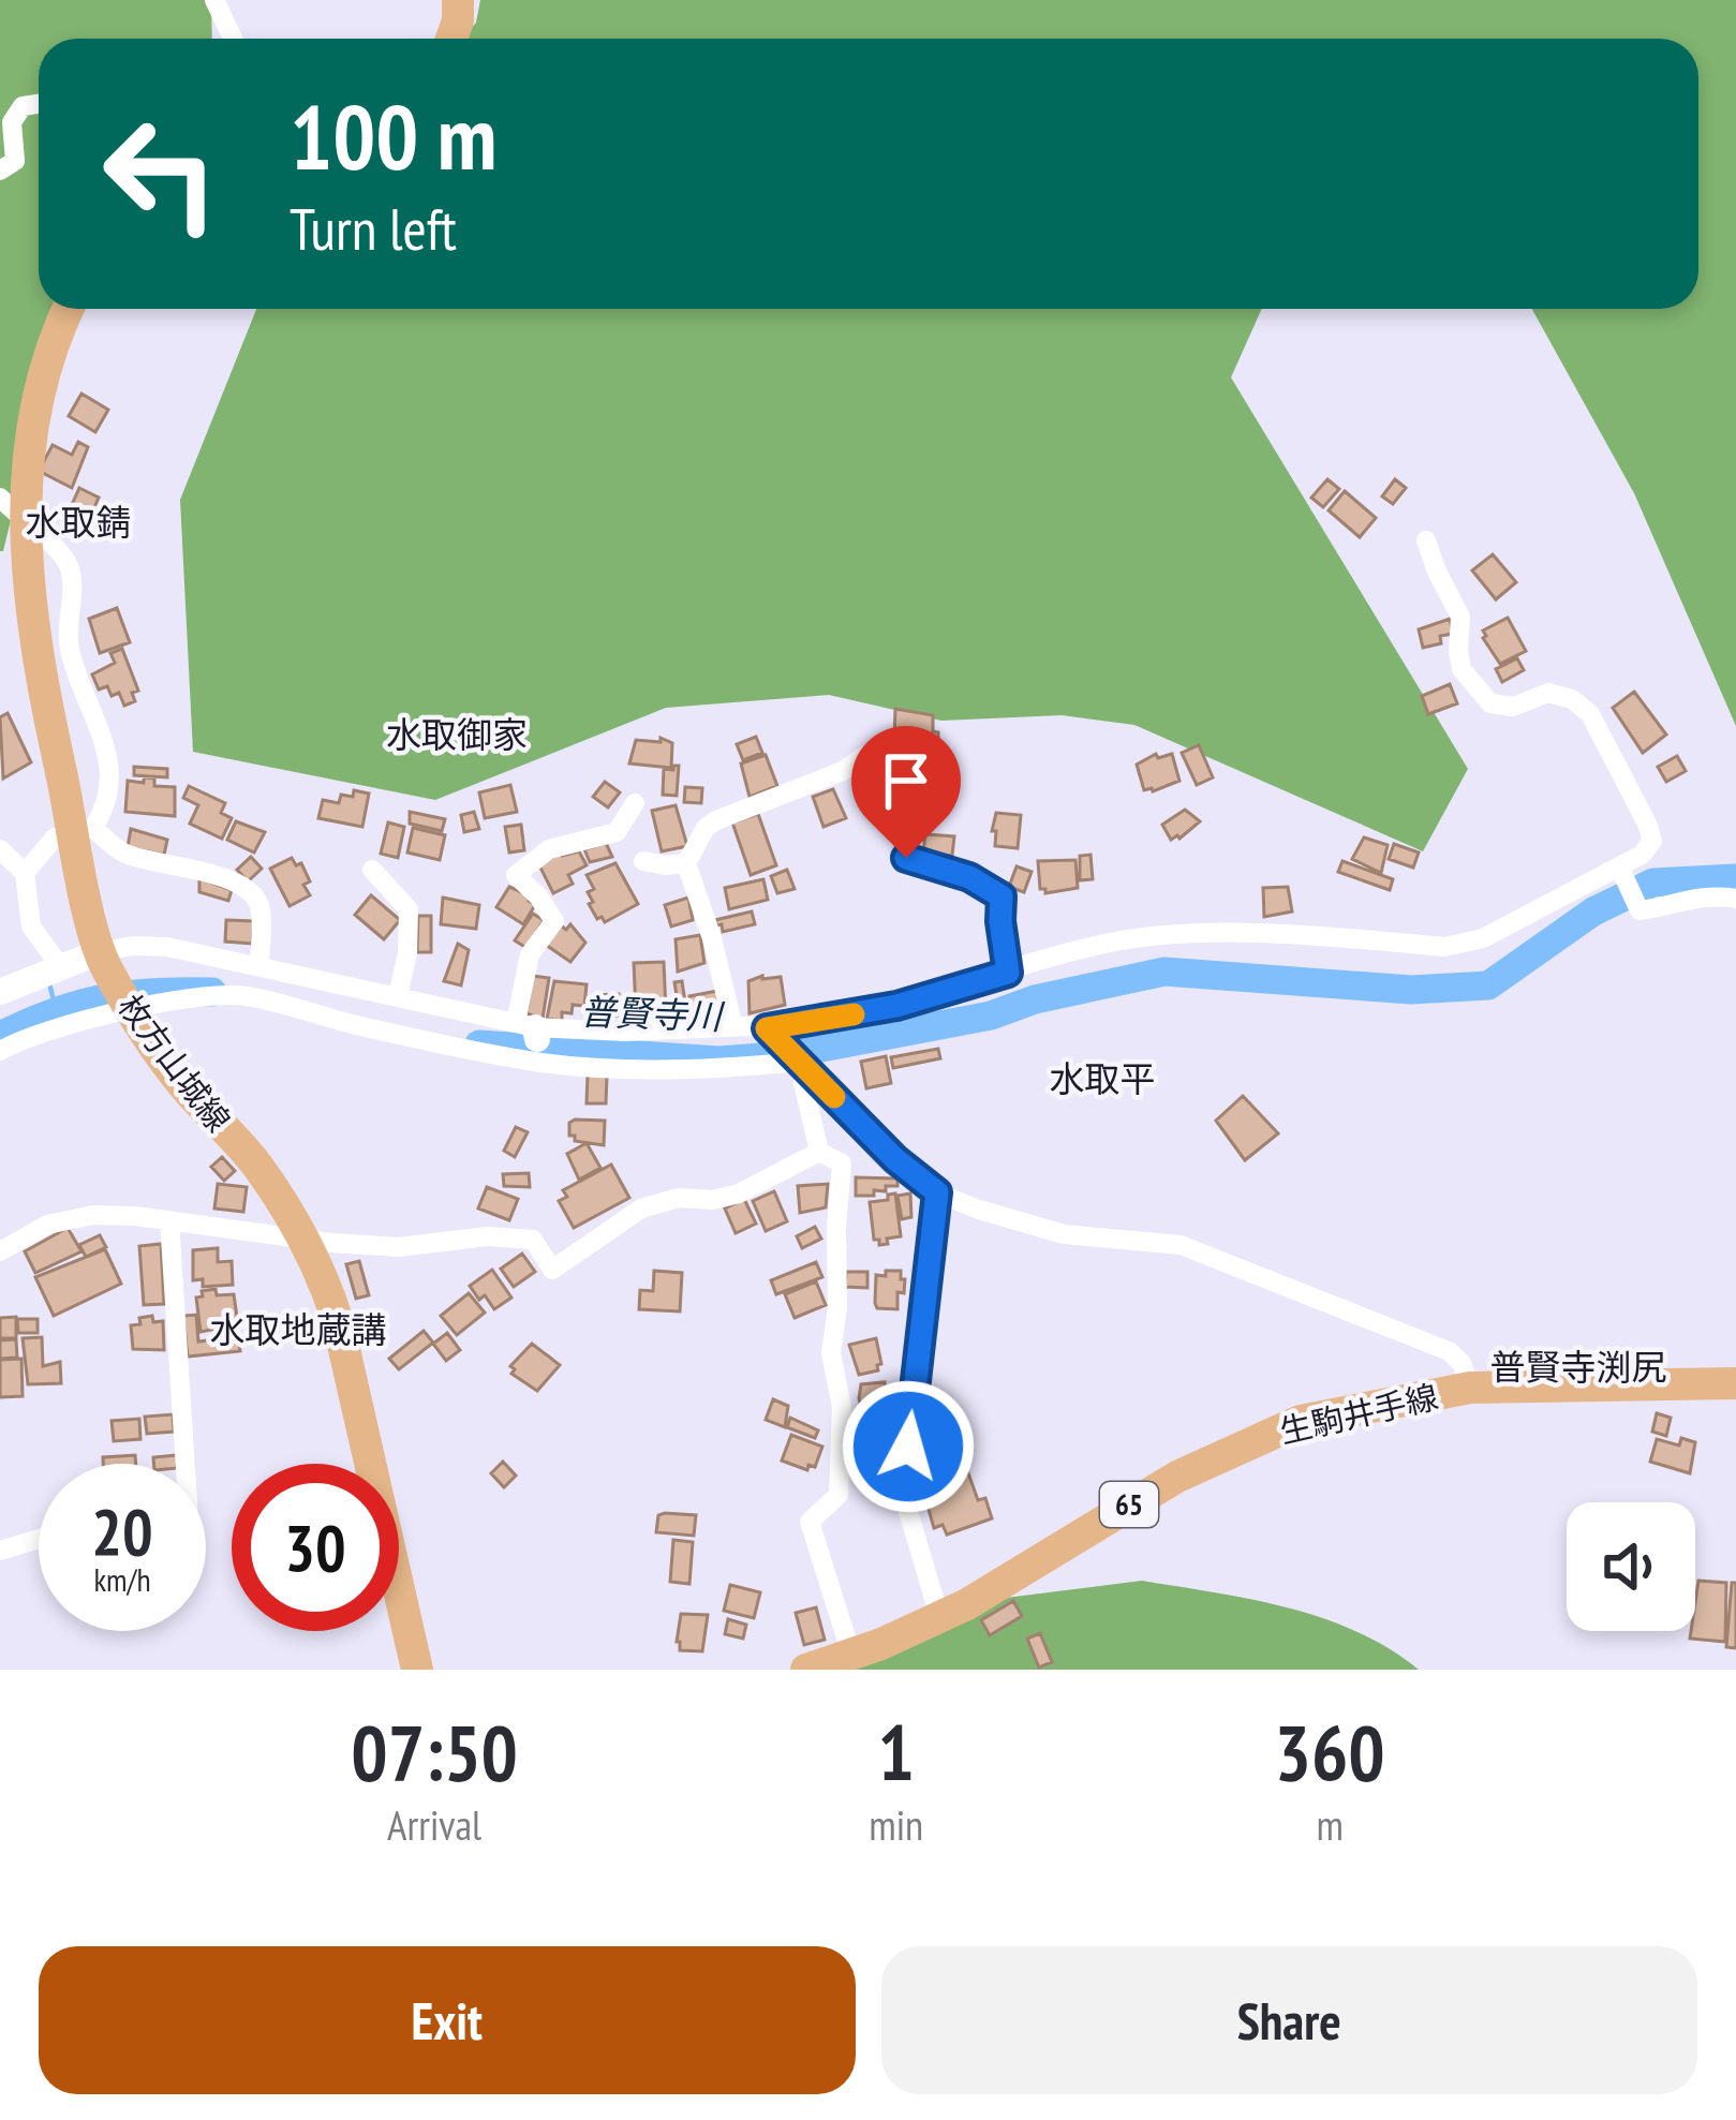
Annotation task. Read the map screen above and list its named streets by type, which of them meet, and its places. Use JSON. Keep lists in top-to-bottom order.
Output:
{
  "streets": {
    "main road": ["枚方山城線", "生駒井手線", "65"]
  },
  "districts": [
    "水取錆",
    "水取御家",
    "水取平",
    "水取地蔵講",
    "普賢寺渕尻"
  ],
  "water": ["普賢寺川"],
  "page": {
    "turn": ["100 m", "Turn left"],
    "speed": "20 km/h",
    "limit": "30",
    "eta": [
      "07:50",
      "Arrival",
      "1",
      "min",
      "360",
      "m"
    ],
    "buttons": ["Exit", "Share"]
  }
}
